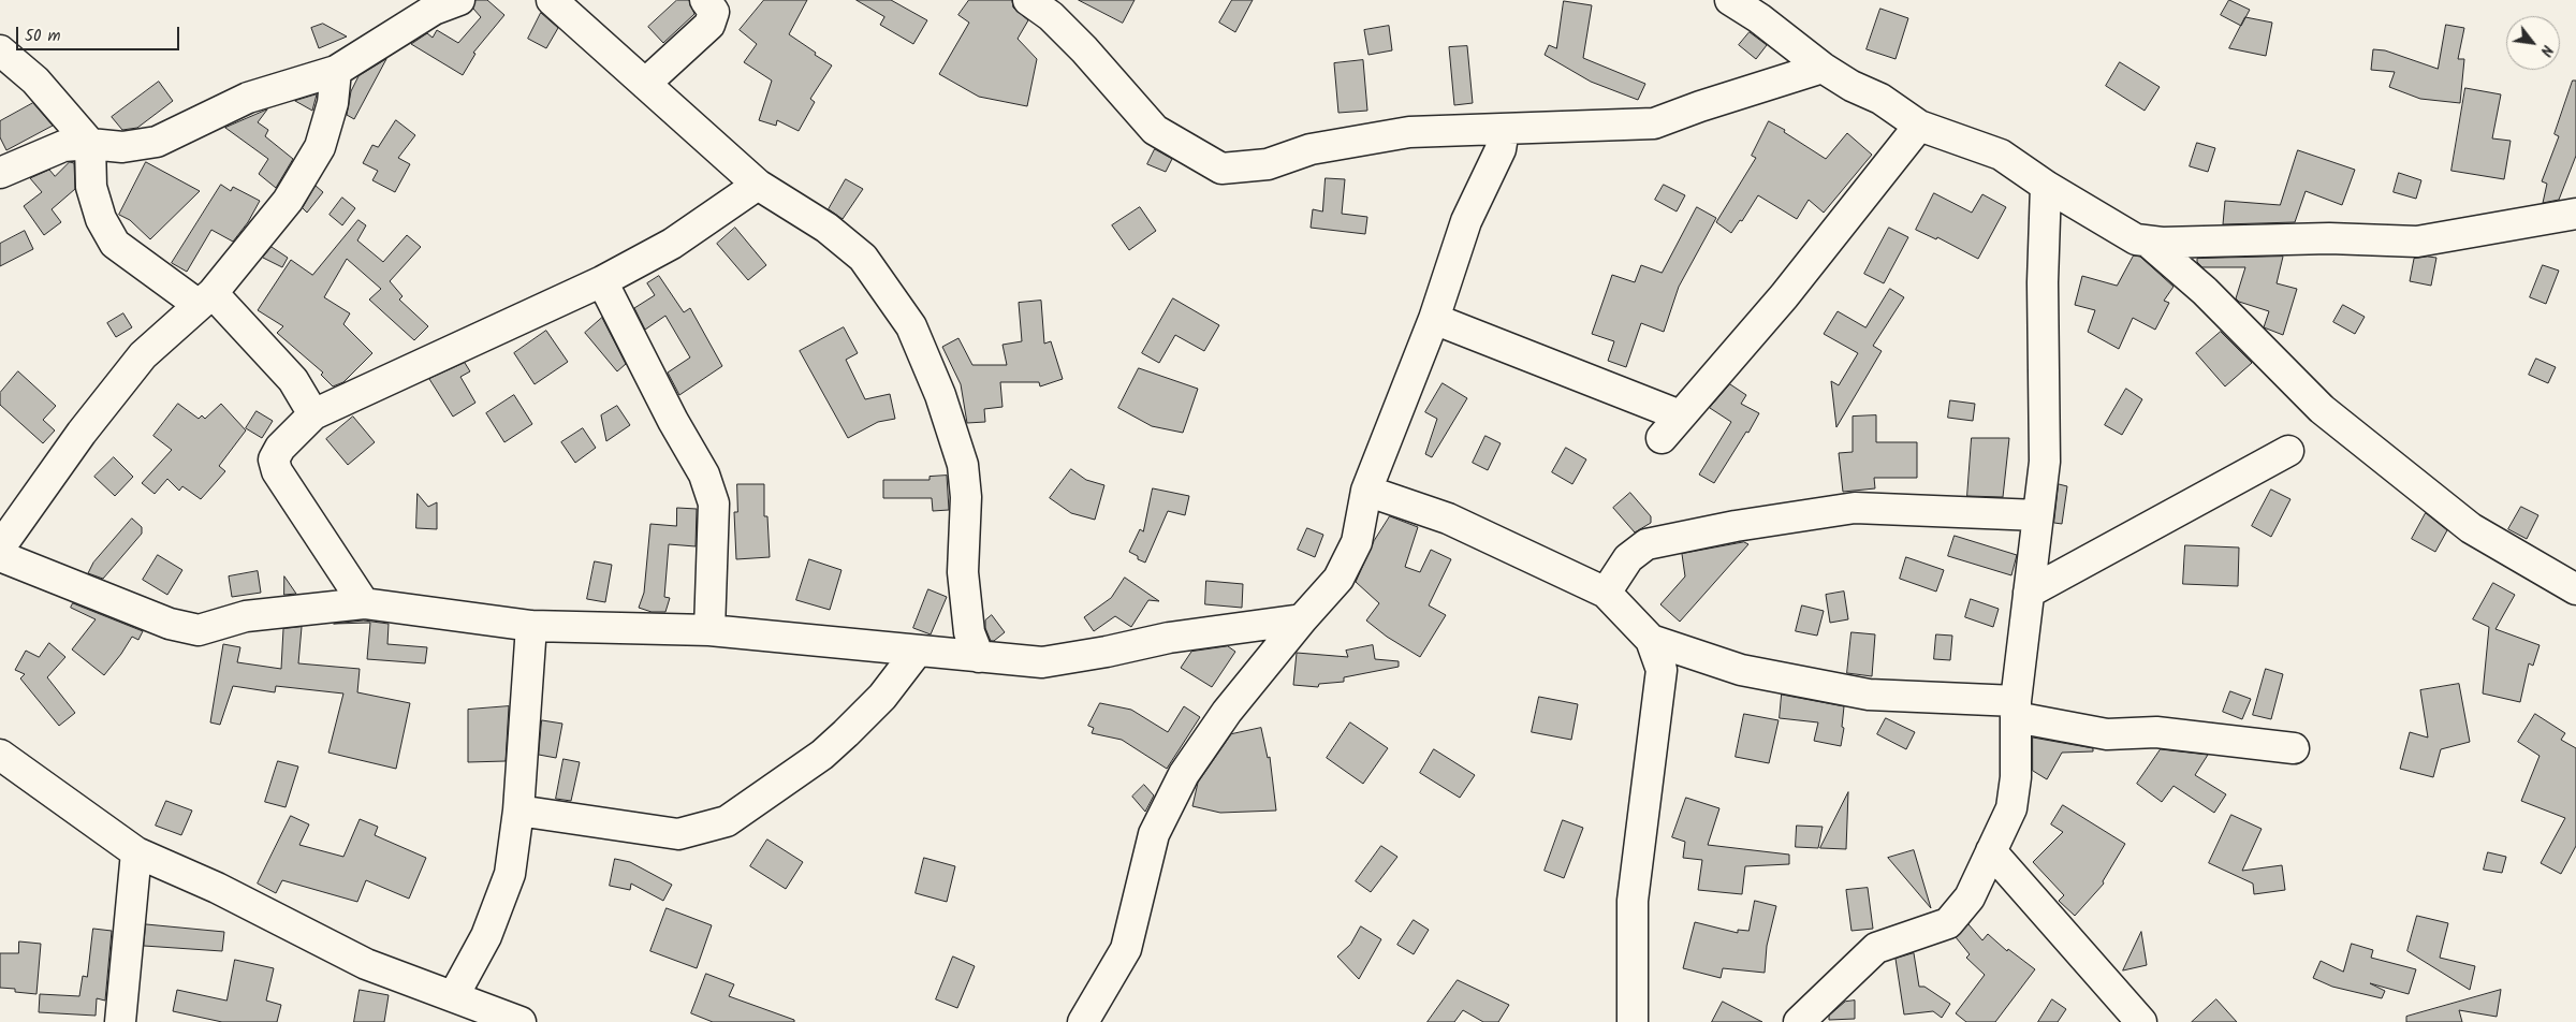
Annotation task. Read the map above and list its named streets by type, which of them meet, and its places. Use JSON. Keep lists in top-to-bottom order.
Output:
{
  "scale_bar": "50 m",
  "north": "bottom right"
}
